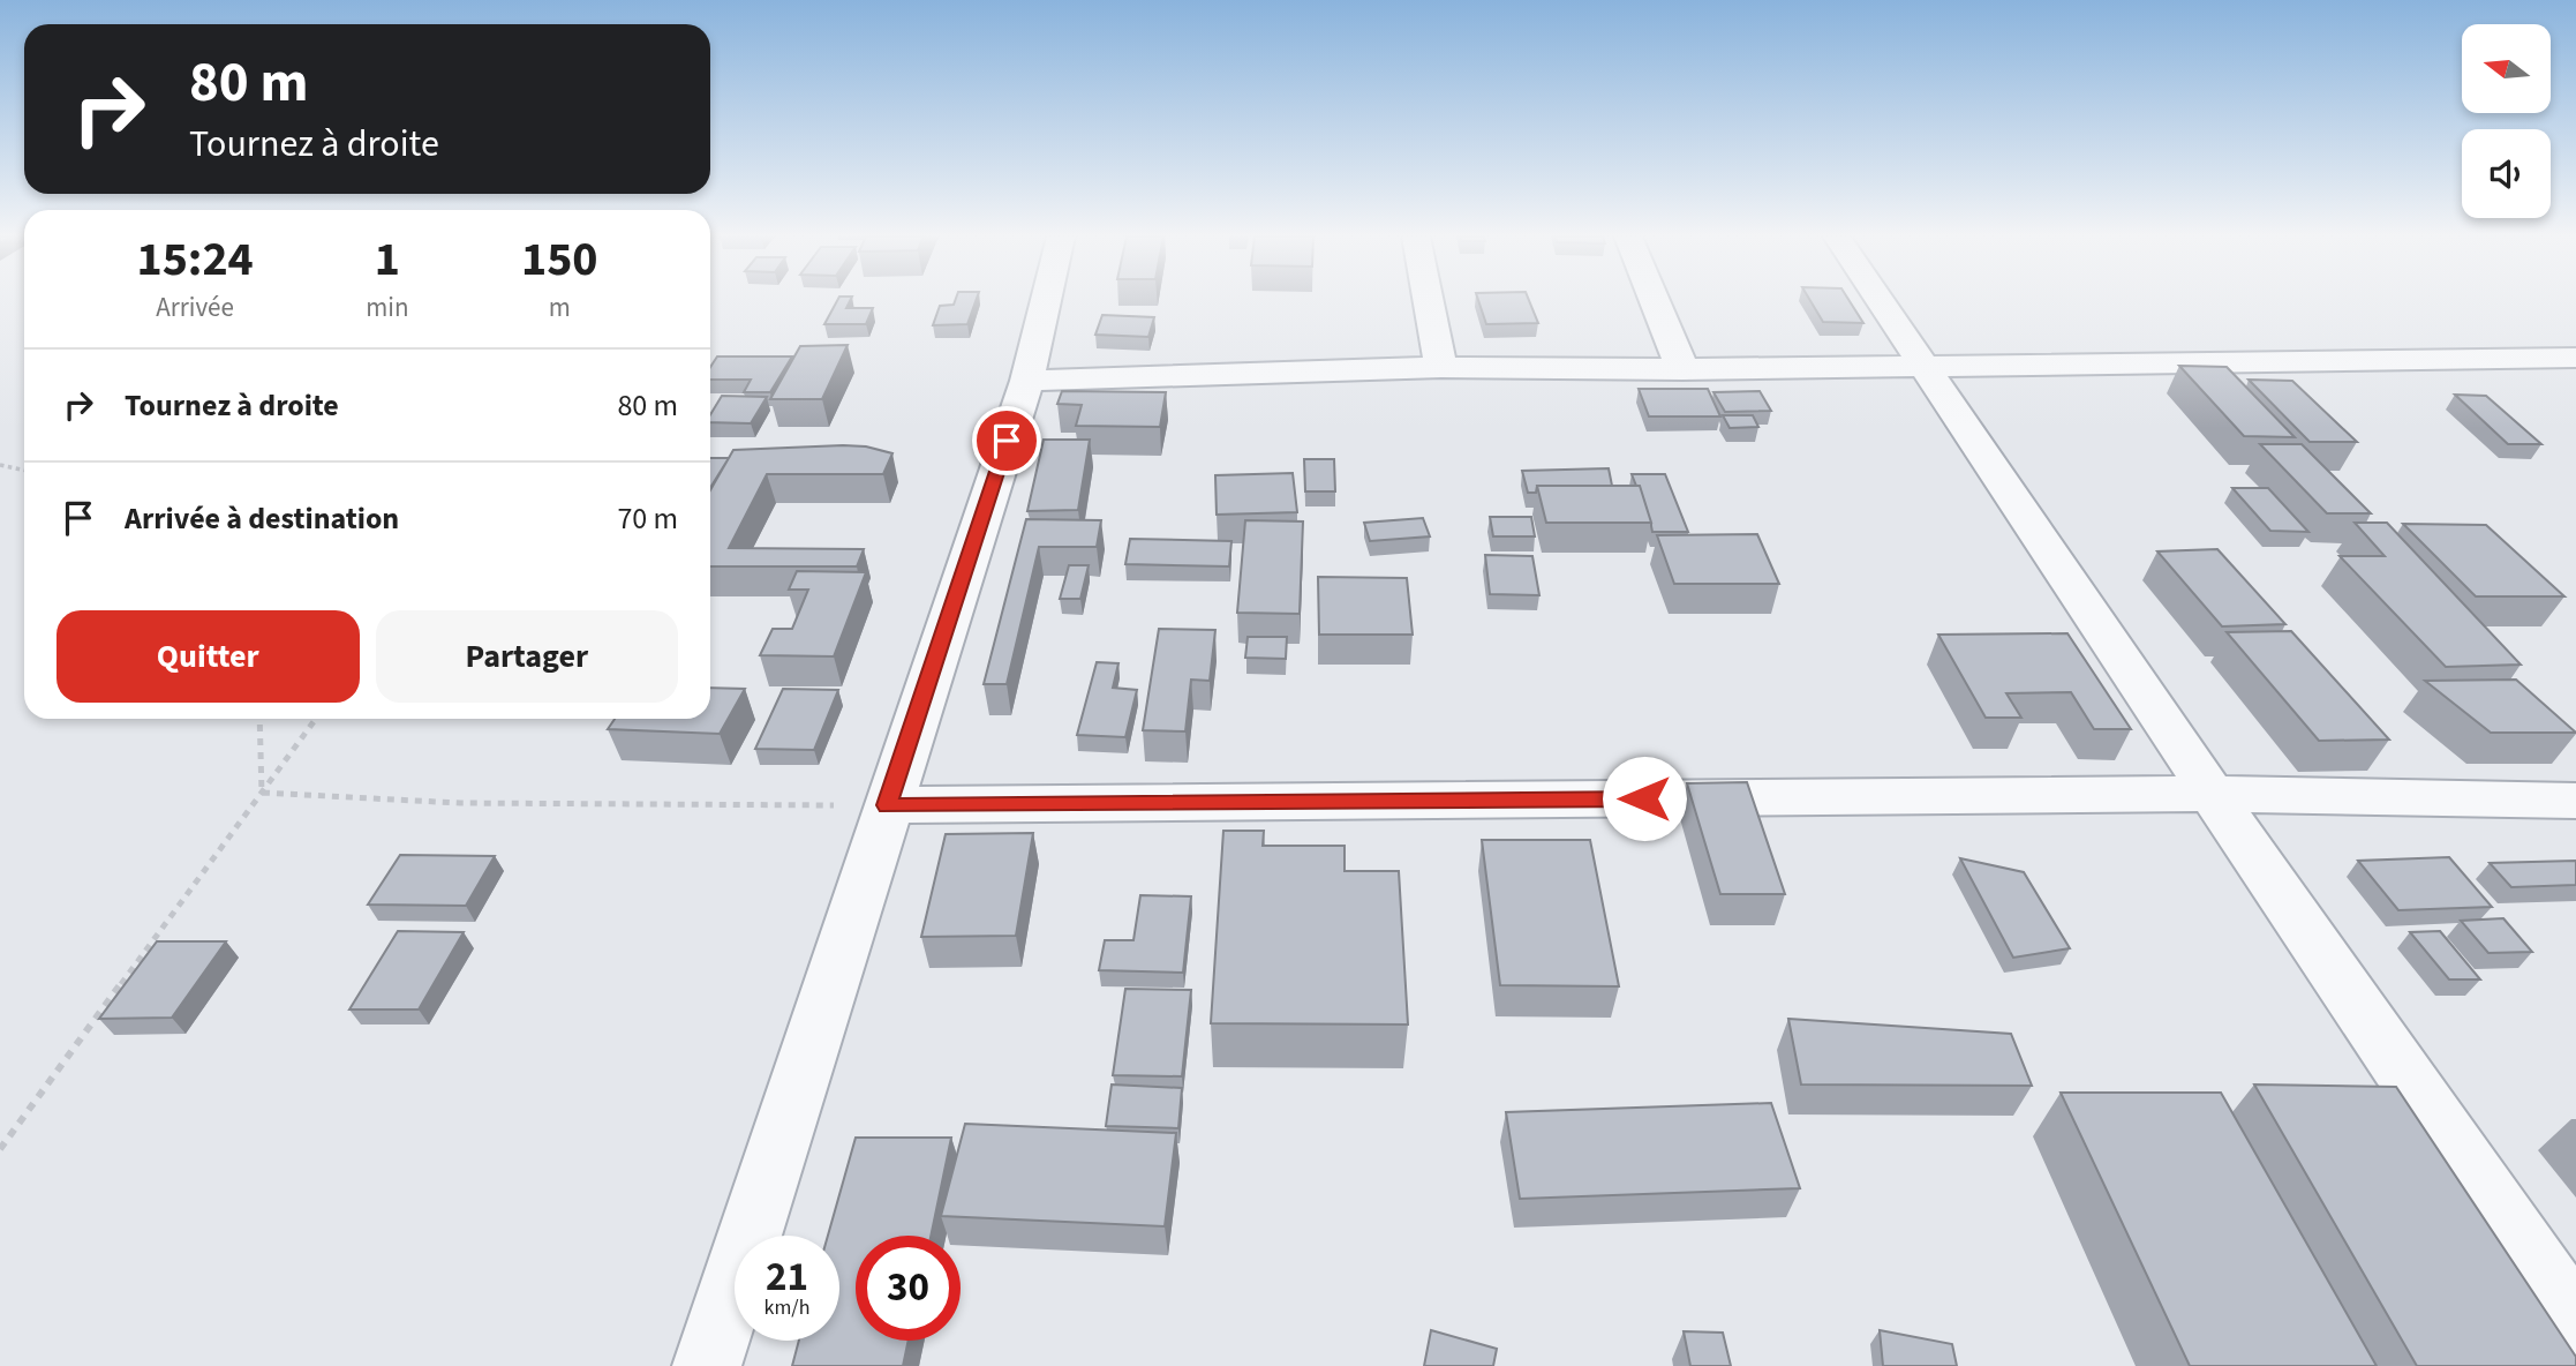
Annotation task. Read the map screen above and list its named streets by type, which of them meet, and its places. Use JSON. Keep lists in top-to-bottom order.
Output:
{
  "north": "left",
  "page": {
    "turn": ["80 m", "Tournez à droite"],
    "eta": [
      "15:24",
      "Arrivée",
      "1",
      "min",
      "150",
      "m"
    ],
    "list": [
      {
        "name": "Tournez à droite",
        "value": "80 m"
      },
      {
        "name": "Arrivée à destination",
        "value": "70 m"
      }
    ],
    "buttons": ["Quitter", "Partager"],
    "speed": "21 km/h",
    "limit": "30"
  }
}
